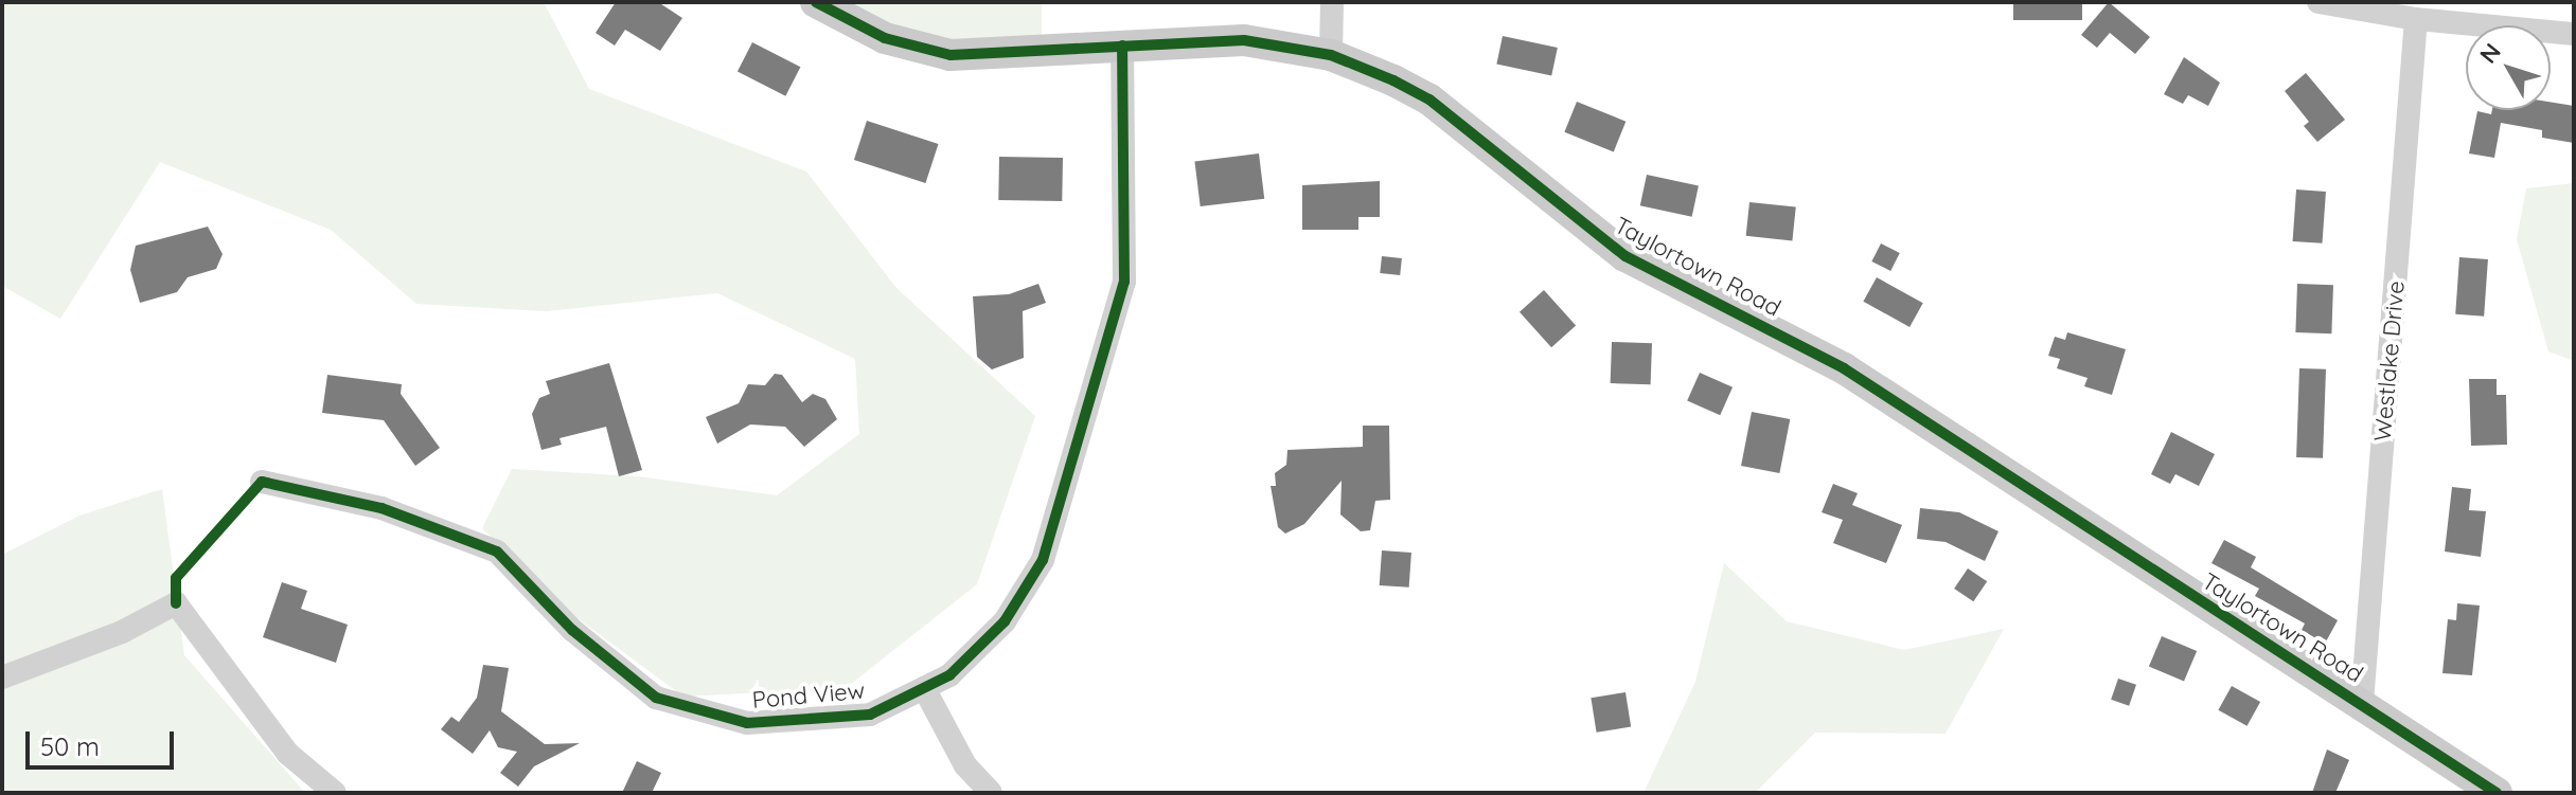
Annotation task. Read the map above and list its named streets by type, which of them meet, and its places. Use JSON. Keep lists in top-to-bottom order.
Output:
{
  "streets": {
    "street": ["Taylortown Road", "Westlake Drive", "Pond View"]
  },
  "crossings": [
    ["Taylortown Road", "Westlake Drive"],
    ["Taylortown Road", "Pond View"]
  ],
  "scale_bar": "50 m",
  "north": "top left"
}
